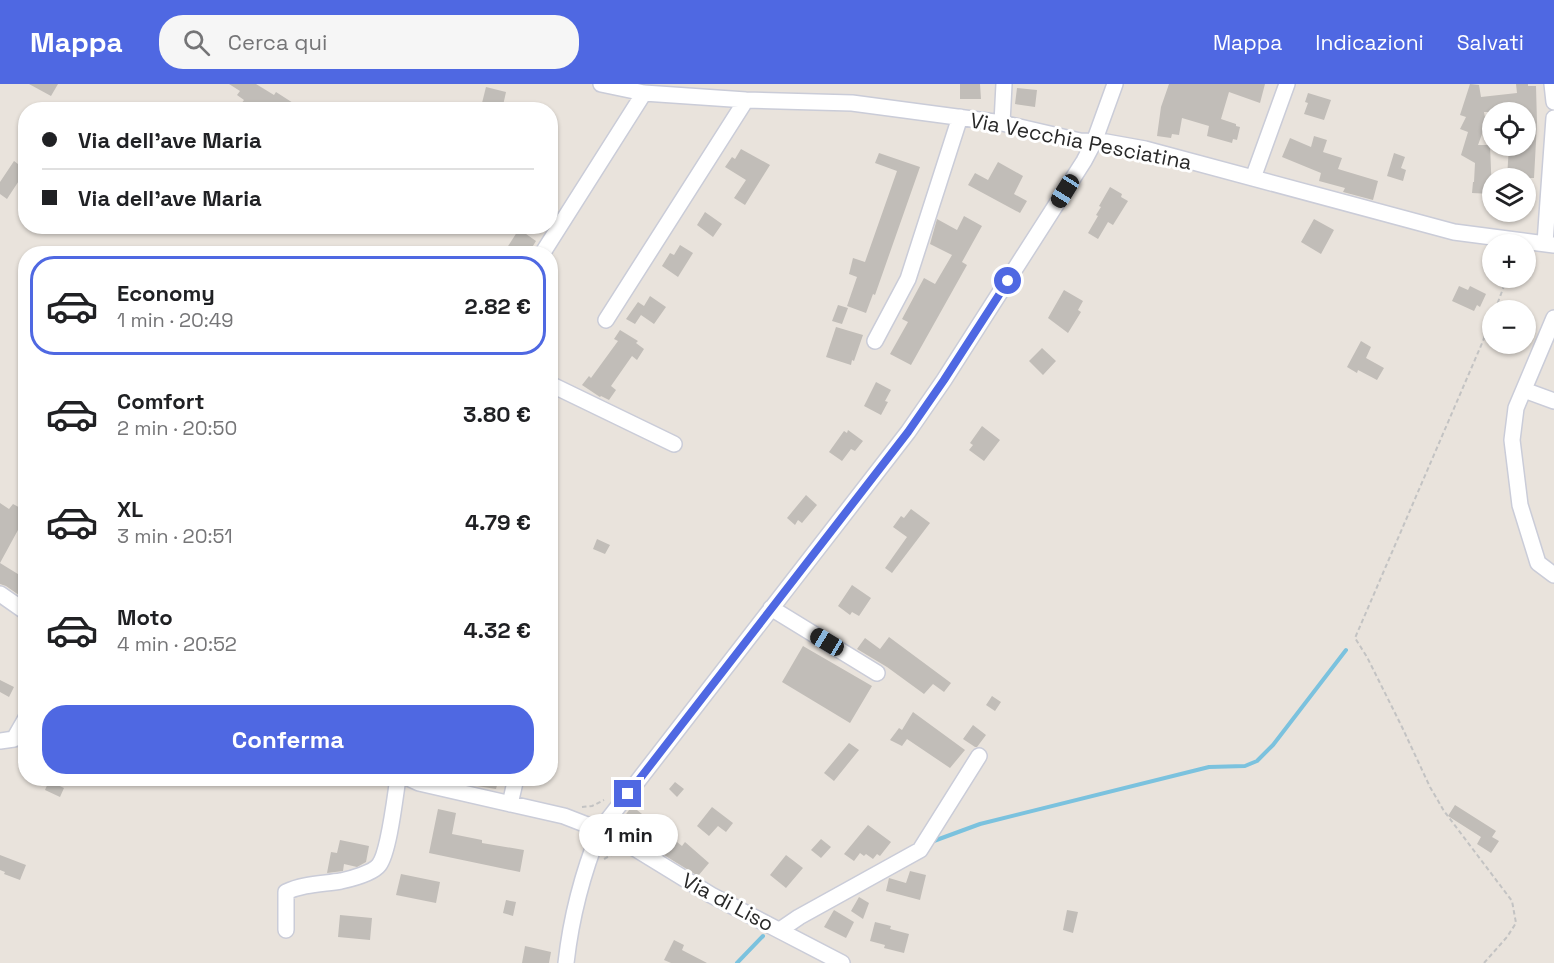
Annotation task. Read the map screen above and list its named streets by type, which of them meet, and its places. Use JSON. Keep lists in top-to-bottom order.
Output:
{
  "streets": {
    "street": ["Via Vecchia Pesciatina", "Via di Liso"]
  },
  "page": {
    "header": "Mappa",
    "search": "Cerca qui",
    "nav": ["Mappa", "Indicazioni", "Salvati"],
    "map_buttons": ["+", "−"],
    "banner": ["Via dell'ave Maria", "Via dell'ave Maria"],
    "list": [
      {
        "name": "Economy",
        "note": "1 min · 20:49",
        "value": "2.82 €"
      },
      {
        "name": "Comfort",
        "note": "2 min · 20:50",
        "value": "3.80 €"
      },
      {
        "name": "XL",
        "note": "3 min · 20:51",
        "value": "4.79 €"
      },
      {
        "name": "Moto",
        "note": "4 min · 20:52",
        "value": "4.32 €"
      }
    ],
    "buttons": "Conferma",
    "bubble": "1 min"
  }
}
